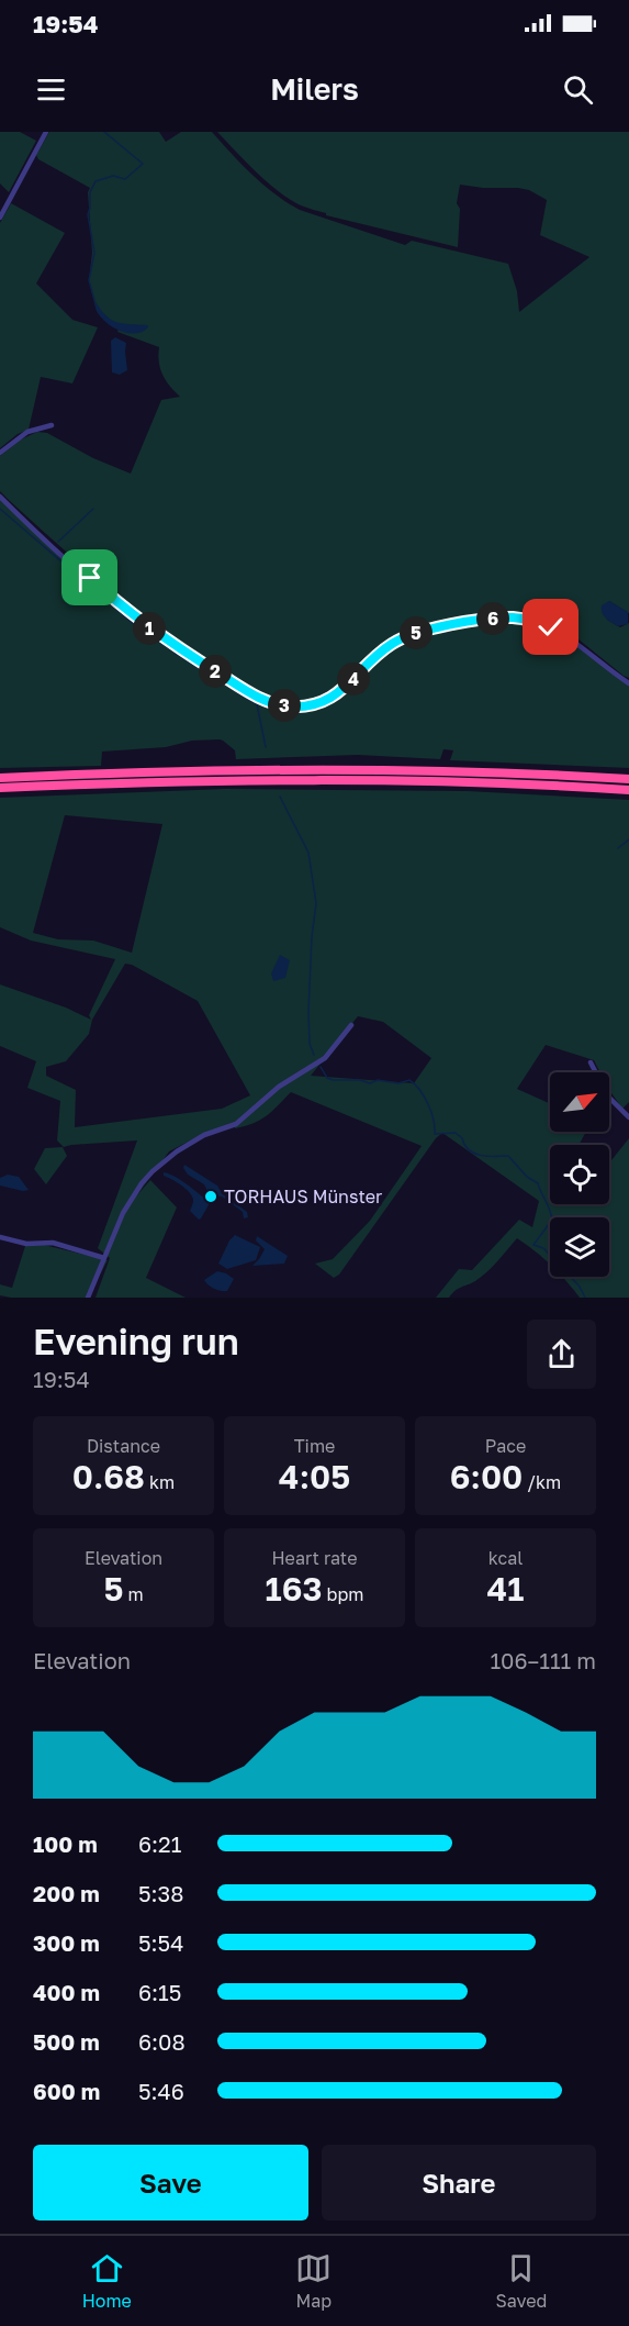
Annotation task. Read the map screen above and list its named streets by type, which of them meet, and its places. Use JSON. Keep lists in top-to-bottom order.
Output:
{
  "places": ["TORHAUS Münster"],
  "north": "top right",
  "page": {
    "status": "19:54",
    "header": "Milers",
    "pins": [
      "6",
      "1",
      "5",
      "2",
      "4",
      "3"
    ],
    "heading": ["Evening run", "19:54"],
    "stats": [
      ["Distance", "0.68 km"],
      ["Time", "4:05"],
      ["Pace", "6:00 /km"],
      ["Elevation", "5 m"],
      ["Heart rate", "163 bpm"],
      ["kcal", "41"]
    ],
    "chart": ["Elevation", "106–111 m"],
    "list": [
      {
        "name": "100 m",
        "note": "6:21"
      },
      {
        "name": "200 m",
        "note": "5:38"
      },
      {
        "name": "300 m",
        "note": "5:54"
      },
      {
        "name": "400 m",
        "note": "6:15"
      },
      {
        "name": "500 m",
        "note": "6:08"
      },
      {
        "name": "600 m",
        "note": "5:46"
      }
    ],
    "buttons": ["Save", "Share"],
    "tabs": ["Home", "Map", "Saved"]
  }
}
